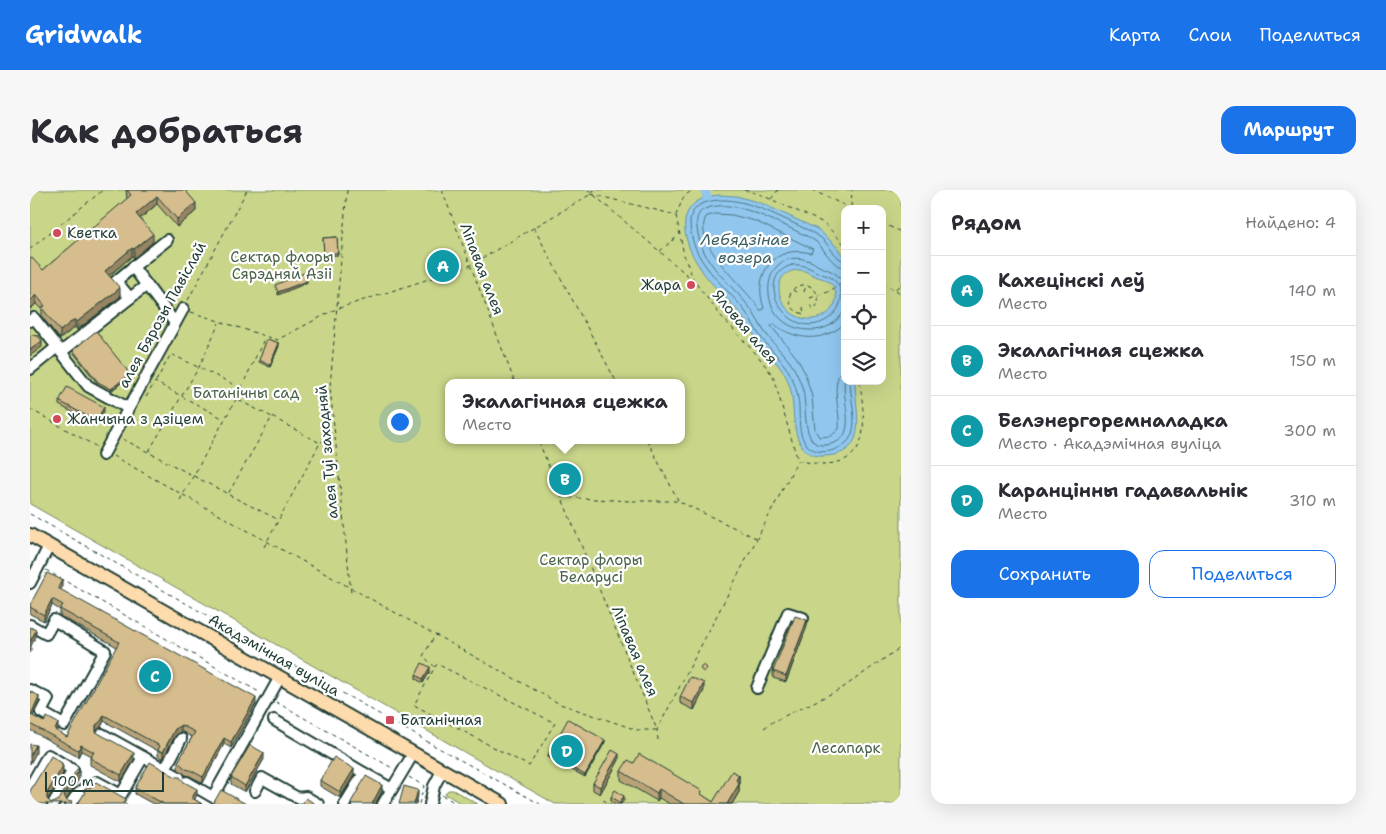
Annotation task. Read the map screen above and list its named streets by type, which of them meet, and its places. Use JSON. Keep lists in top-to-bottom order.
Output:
{
  "streets": {
    "main road": ["Акадэмічная вуліца"],
    "street": ["алея Бярозы Павіслай"],
    "path": ["Ліпавая алея", "Яловая алея", "алея Туі заходняй"]
  },
  "water": ["Лебядзінае возера"],
  "parks": [
    "Сектар флоры Сярэдняй Азіі",
    "Батанічны сад",
    "Сектар флоры Беларусі",
    "Лесапарк"
  ],
  "places": {
    "other": ["Кветка", "Жара", "Жанчына з дзіцем"],
    "transit": ["Батанічная"]
  },
  "scale_bar": "100 m",
  "page": {
    "header": "Gridwalk",
    "nav": ["Карта", "Слои", "Поделиться"],
    "buttons": [
      "Маршрут",
      ["Сохранить", "Поделиться"]
    ],
    "title": "Как добраться",
    "heading": ["Рядом", "Найдено: 4"],
    "map_buttons": ["+", "−"],
    "pins": [
      "A",
      "B",
      "C",
      "D"
    ],
    "list": [
      {
        "mark": "A",
        "name": "Кахецінскі леў",
        "note": "Место",
        "value": "140 m"
      },
      {
        "mark": "B",
        "name": "Экалагічная сцежка",
        "note": "Место",
        "value": "150 m"
      },
      {
        "mark": "C",
        "name": "Белэнергоремналадка",
        "note": "Место · Акадэмічная вуліца",
        "value": "300 m"
      },
      {
        "mark": "D",
        "name": "Каранцінны гадавальнік",
        "note": "Место",
        "value": "310 m"
      }
    ],
    "popup": ["Экалагічная сцежка", "Место"],
    "scale": "100 m"
  }
}
